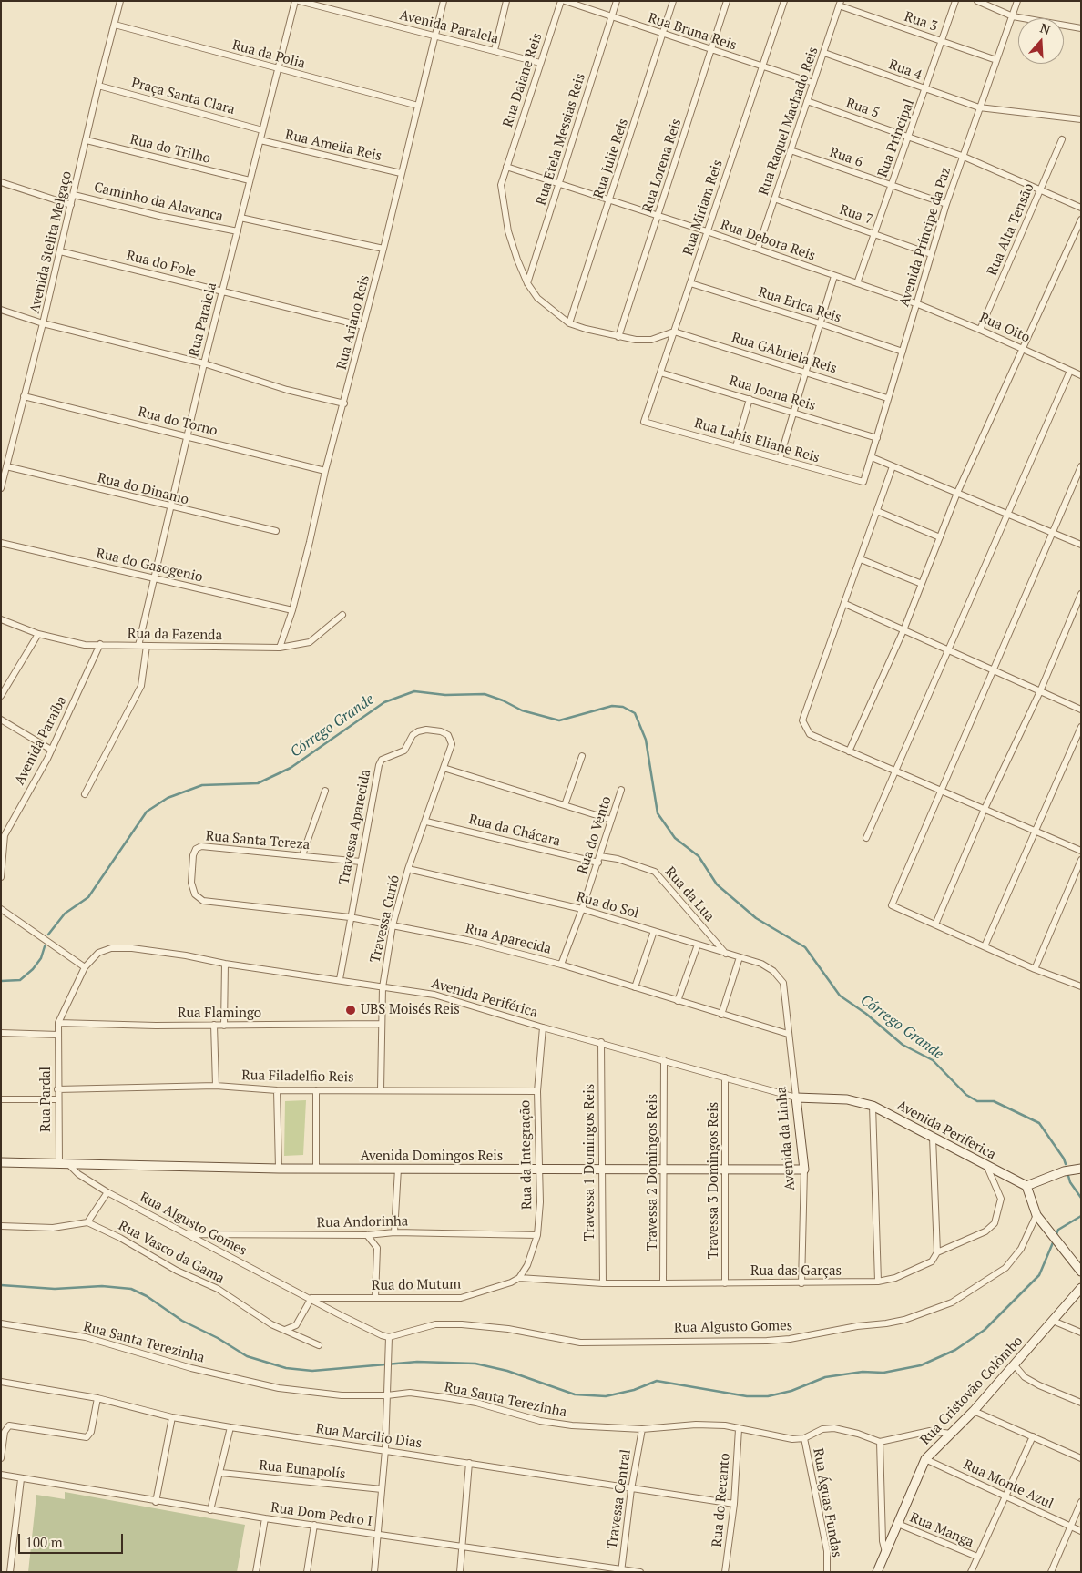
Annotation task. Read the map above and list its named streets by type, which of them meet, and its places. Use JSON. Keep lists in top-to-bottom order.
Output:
{
  "streets": {
    "street": [
      "Rua 3",
      "Avenida Paralela",
      "Rua Bruna Reis",
      "Rua da Polia",
      "Rua 4",
      "Rua Daiane Reis",
      "Praça Santa Clara",
      "Rua 5",
      "Rua Raquel Machado Reis",
      "Rua Principal",
      "Rua Etela Messias Reis",
      "Rua Amelia Reis",
      "Rua do Trilho",
      "Rua 6",
      "Rua Julie Reis",
      "Rua Lorena Reis",
      "Caminho da Alavanca",
      "Rua Miriam Reis",
      "Rua 7",
      "Rua Alta Tensão",
      "Avenida Príncipe da Paz",
      "Rua Debora Reis",
      "Avenida Stelita Melgaço",
      "Rua do Fole",
      "Rua Erica Reis",
      "Rua Paralela",
      "Rua Ariano Reis",
      "Rua Oito",
      "Rua GAbriela Reis",
      "Rua Joana Reis",
      "Rua do Torno",
      "Rua Lahis Eliane Reis",
      "Rua do Dinamo",
      "Rua do Gasogenio",
      "Rua da Fazenda",
      "Avenida Paraíba",
      "Travessa Aparecida",
      "Rua da Chácara",
      "Rua do Vento",
      "Rua Santa Tereza",
      "Rua da Lua",
      "Rua do Sol",
      "Travessa Curió",
      "Rua Aparecida",
      "Avenida Periférica",
      "Rua Flamingo",
      "Rua Filadelfio Reis",
      "Rua Pardal",
      "Avenida Periferica",
      "Avenida da Linha",
      "Rua da Integração",
      "Avenida Domingos Reis",
      "Travessa 1 Domingos Reis",
      "Travessa 2 Domingos Reis",
      "Travessa 3 Domingos Reis",
      "Rua Andorinha",
      "Rua Algusto Gomes",
      "Rua Vasco da Gama",
      "Rua das Garças",
      "Rua do Mutum",
      "Rua Santa Terezinha",
      "Rua Cristovão Colômbo",
      "Rua Marcilio Dias",
      "Rua Eunapolís",
      "Rua Monte Azul",
      "Travessa Central",
      "Rua do Recanto",
      "Rua Águas Fundas",
      "Rua Dom Pedro I",
      "Rua Manga"
    ]
  },
  "crossings": [
    ["Rua 3", "Rua Raquel Machado Reis"],
    ["Rua 3", "Rua Principal"],
    ["Rua 3", "Avenida Príncipe da Paz"],
    ["Avenida Paralela", "Rua Daiane Reis"],
    ["Avenida Paralela", "Rua Ariano Reis"],
    ["Rua Bruna Reis", "Rua Raquel Machado Reis"],
    ["Rua Bruna Reis", "Rua Etela Messias Reis"],
    ["Rua Bruna Reis", "Rua Julie Reis"],
    ["Rua Bruna Reis", "Rua Lorena Reis"],
    ["Rua Bruna Reis", "Rua Miriam Reis"],
    ["Rua da Polia", "Avenida Stelita Melgaço"],
    ["Rua da Polia", "Rua Paralela"],
    ["Rua da Polia", "Rua Ariano Reis"],
    ["Rua 4", "Rua Raquel Machado Reis"],
    ["Rua 4", "Rua Principal"],
    ["Rua 4", "Avenida Príncipe da Paz"],
    ["Rua Daiane Reis", "Rua Etela Messias Reis"],
    ["Rua Daiane Reis", "Rua Debora Reis"],
    ["Praça Santa Clara", "Avenida Stelita Melgaço"],
    ["Praça Santa Clara", "Rua Paralela"],
    ["Rua 5", "Rua Raquel Machado Reis"],
    ["Rua 5", "Rua Principal"],
    ["Rua 5", "Rua Alta Tensão"],
    ["Rua 5", "Avenida Príncipe da Paz"],
    ["Rua Raquel Machado Reis", "Rua 6"],
    ["Rua Raquel Machado Reis", "Rua 7"],
    ["Rua Raquel Machado Reis", "Rua Debora Reis"],
    ["Rua Principal", "Rua 6"],
    ["Rua Principal", "Rua 7"],
    ["Rua Principal", "Rua Debora Reis"],
    ["Rua Etela Messias Reis", "Rua Debora Reis"],
    ["Rua Amelia Reis", "Rua Paralela"],
    ["Rua Amelia Reis", "Rua Ariano Reis"],
    ["Rua do Trilho", "Avenida Stelita Melgaço"],
    ["Rua do Trilho", "Rua Paralela"],
    ["Rua 6", "Avenida Príncipe da Paz"],
    ["Rua Julie Reis", "Rua Debora Reis"],
    ["Rua Lorena Reis", "Rua Debora Reis"],
    ["Caminho da Alavanca", "Avenida Stelita Melgaço"],
    ["Caminho da Alavanca", "Rua Paralela"],
    ["Rua Miriam Reis", "Rua Debora Reis"],
    ["Rua Miriam Reis", "Rua Erica Reis"],
    ["Rua Miriam Reis", "Rua GAbriela Reis"],
    ["Rua Miriam Reis", "Rua Joana Reis"],
    ["Rua Miriam Reis", "Rua Lahis Eliane Reis"],
    ["Rua 7", "Avenida Príncipe da Paz"],
    ["Rua Alta Tensão", "Rua Oito"],
    ["Avenida Príncipe da Paz", "Rua Debora Reis"],
    ["Avenida Príncipe da Paz", "Rua Erica Reis"],
    ["Avenida Príncipe da Paz", "Rua Oito"],
    ["Avenida Príncipe da Paz", "Rua GAbriela Reis"],
    ["Avenida Príncipe da Paz", "Rua Joana Reis"],
    ["Avenida Príncipe da Paz", "Rua Lahis Eliane Reis"],
    ["Rua Debora Reis", "Rua Oito"],
    ["Avenida Stelita Melgaço", "Rua do Fole"],
    ["Avenida Stelita Melgaço", "Rua do Torno"],
    ["Avenida Stelita Melgaço", "Rua do Dinamo"],
    ["Rua do Fole", "Rua Paralela"],
    ["Rua do Fole", "Rua Ariano Reis"],
    ["Rua Paralela", "Rua do Torno"],
    ["Rua Paralela", "Rua do Dinamo"],
    ["Rua Paralela", "Rua do Gasogenio"],
    ["Rua Paralela", "Rua da Fazenda"],
    ["Rua Ariano Reis", "Rua do Torno"],
    ["Rua Ariano Reis", "Rua do Gasogenio"],
    ["Rua Ariano Reis", "Rua da Fazenda"],
    ["Rua da Fazenda", "Avenida Paraíba"],
    ["Travessa Aparecida", "Rua Santa Tereza"],
    ["Travessa Aparecida", "Travessa Curió"],
    ["Travessa Aparecida", "Rua Aparecida"],
    ["Travessa Aparecida", "Avenida Periférica"],
    ["Rua da Chácara", "Rua do Vento"],
    ["Rua da Chácara", "Travessa Curió"],
    ["Rua do Vento", "Rua da Lua"],
    ["Rua do Vento", "Rua do Sol"],
    ["Rua do Vento", "Rua Aparecida"],
    ["Rua Santa Tereza", "Rua Aparecida"],
    ["Rua da Lua", "Rua do Sol"],
    ["Rua do Sol", "Travessa Curió"],
    ["Rua do Sol", "Avenida da Linha"],
    ["Travessa Curió", "Rua Aparecida"],
    ["Travessa Curió", "Avenida Periférica"],
    ["Travessa Curió", "Rua Flamingo"],
    ["Travessa Curió", "Rua Filadelfio Reis"],
    ["Rua Aparecida", "Avenida da Linha"],
    ["Avenida Periférica", "Rua Flamingo"],
    ["Avenida Periférica", "Rua Pardal"],
    ["Avenida Periférica", "Avenida Periferica"],
    ["Avenida Periférica", "Avenida da Linha"],
    ["Avenida Periférica", "Rua da Integração"],
    ["Avenida Periférica", "Travessa 1 Domingos Reis"],
    ["Avenida Periférica", "Travessa 2 Domingos Reis"],
    ["Avenida Periférica", "Travessa 3 Domingos Reis"],
    ["Rua Flamingo", "Rua Pardal"],
    ["Rua Filadelfio Reis", "Rua Pardal"],
    ["Rua Filadelfio Reis", "Rua da Integração"],
    ["Rua Pardal", "Avenida Domingos Reis"],
    ["Avenida Periferica", "Avenida da Linha"],
    ["Avenida Periferica", "Rua das Garças"],
    ["Avenida da Linha", "Avenida Domingos Reis"],
    ["Avenida da Linha", "Rua das Garças"],
    ["Rua da Integração", "Avenida Domingos Reis"],
    ["Rua da Integração", "Rua Andorinha"],
    ["Rua da Integração", "Rua das Garças"],
    ["Rua da Integração", "Rua do Mutum"],
    ["Avenida Domingos Reis", "Travessa 1 Domingos Reis"],
    ["Avenida Domingos Reis", "Travessa 2 Domingos Reis"],
    ["Avenida Domingos Reis", "Travessa 3 Domingos Reis"],
    ["Avenida Domingos Reis", "Rua Algusto Gomes"],
    ["Travessa 1 Domingos Reis", "Rua das Garças"],
    ["Travessa 2 Domingos Reis", "Rua das Garças"],
    ["Travessa 3 Domingos Reis", "Rua das Garças"],
    ["Rua Andorinha", "Rua Algusto Gomes"],
    ["Rua Algusto Gomes", "Rua do Mutum"],
    ["Rua das Garças", "Rua do Mutum"],
    ["Rua Santa Terezinha", "Travessa Central"],
    ["Rua Santa Terezinha", "Rua do Recanto"],
    ["Rua Santa Terezinha", "Rua Águas Fundas"],
    ["Rua Cristovão Colômbo", "Rua Monte Azul"],
    ["Rua Cristovão Colômbo", "Rua Manga"],
    ["Rua Marcilio Dias", "Travessa Central"],
    ["Rua Marcilio Dias", "Rua do Recanto"],
    ["Travessa Central", "Rua Dom Pedro I"]
  ],
  "water": ["Córrego Grande"],
  "places": ["UBS Moisés Reis"],
  "scale_bar": "100 m",
  "north": "top"
}
